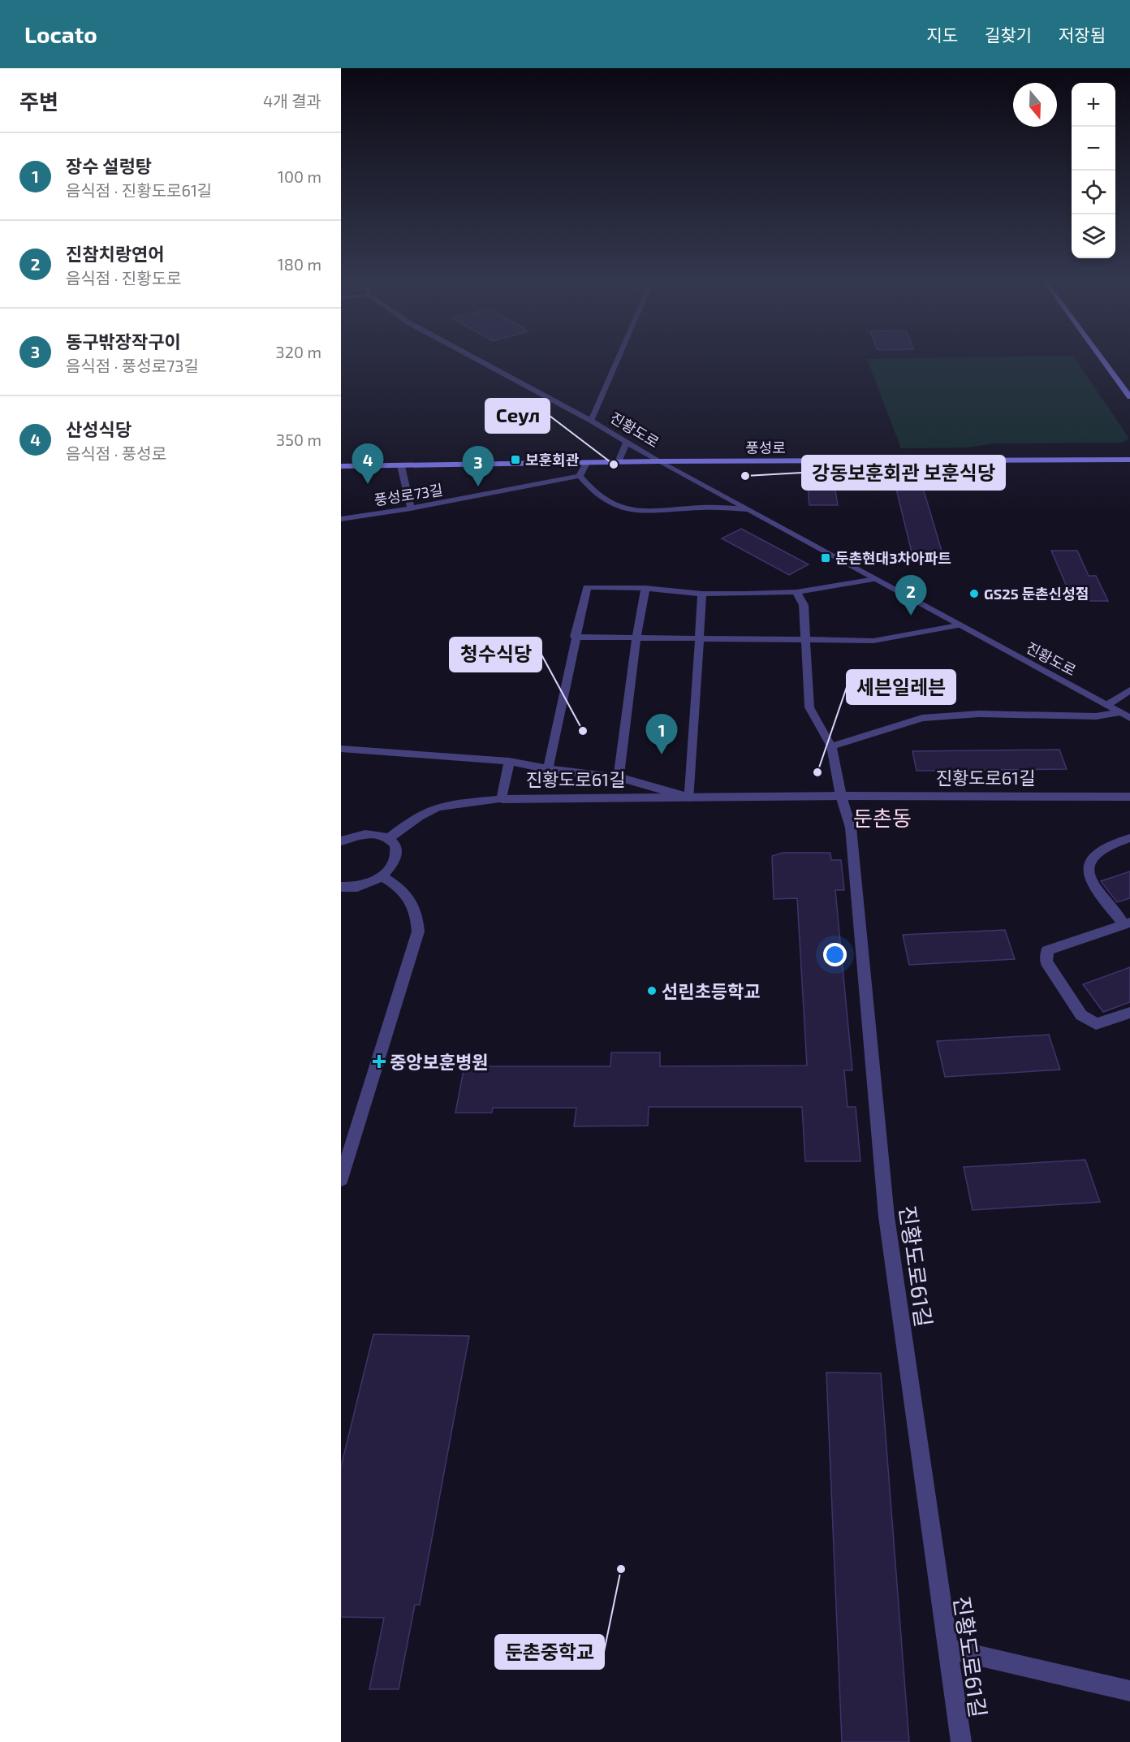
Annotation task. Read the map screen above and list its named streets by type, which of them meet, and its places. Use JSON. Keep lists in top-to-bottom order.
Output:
{
  "streets": {
    "main road": ["풍성로"],
    "street": ["진황도로", "풍성로73길", "진황도로61길"]
  },
  "crossings": [
    ["진황도로", "풍성로"],
    ["진황도로", "풍성로73길"]
  ],
  "districts": ["둔촌동"],
  "places": {
    "transit": ["보훈회관", "둔촌현대3차아파트"],
    "other": [
      "Сеул",
      "강동보훈회관 보훈식당",
      "GS25 둔촌신성점",
      "청수식당",
      "세븐일레븐",
      "선린초등학교",
      "둔촌중학교"
    ],
    "health": ["중앙보훈병원"]
  },
  "north": "bottom",
  "page": {
    "header": "Locato",
    "nav": ["지도", "길찾기", "저장됨"],
    "heading": ["주변", "4개 결과"],
    "map_buttons": ["+", "−"],
    "list": [
      {
        "mark": "1",
        "name": "장수 설렁탕",
        "note": "음식점 · 진황도로61길",
        "value": "100 m"
      },
      {
        "mark": "2",
        "name": "진참치랑연어",
        "note": "음식점 · 진황도로",
        "value": "180 m"
      },
      {
        "mark": "3",
        "name": "동구밖장작구이",
        "note": "음식점 · 풍성로73길",
        "value": "320 m"
      },
      {
        "mark": "4",
        "name": "산성식당",
        "note": "음식점 · 풍성로",
        "value": "350 m"
      }
    ],
    "pins": [
      "4",
      "3",
      "2",
      "1"
    ]
  }
}
